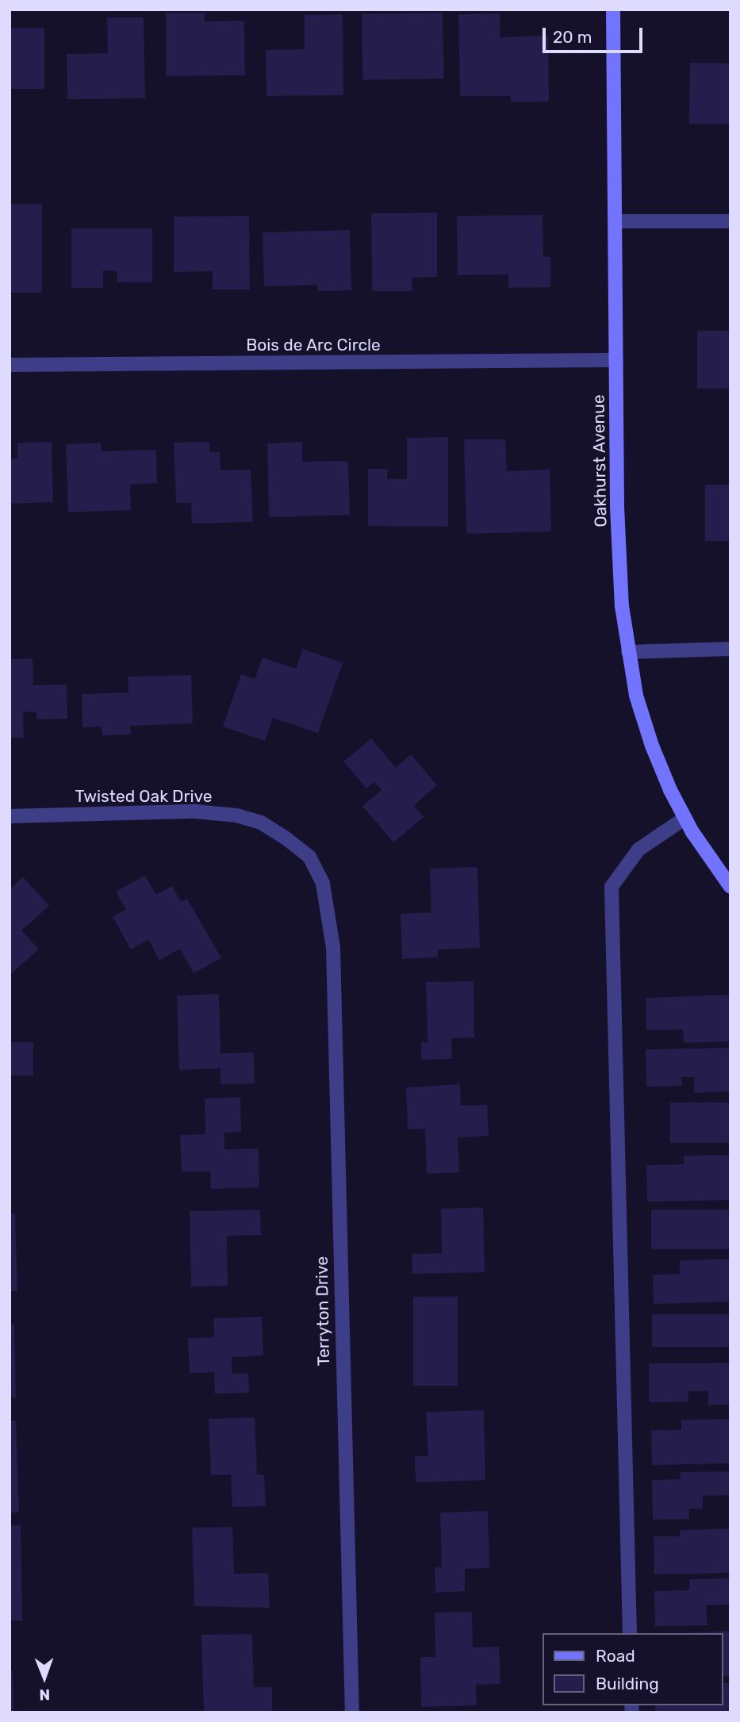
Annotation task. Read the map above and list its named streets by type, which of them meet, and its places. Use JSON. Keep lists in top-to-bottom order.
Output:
{
  "streets": {
    "street": [
      "Bois de Arc Circle",
      "Oakhurst Avenue",
      "Twisted Oak Drive",
      "Terryton Drive"
    ]
  },
  "crossings": [
    ["Bois de Arc Circle", "Oakhurst Avenue"],
    ["Twisted Oak Drive", "Terryton Drive"]
  ],
  "legend": ["Road", "Building"],
  "scale_bar": "20 m",
  "north": "bottom"
}
